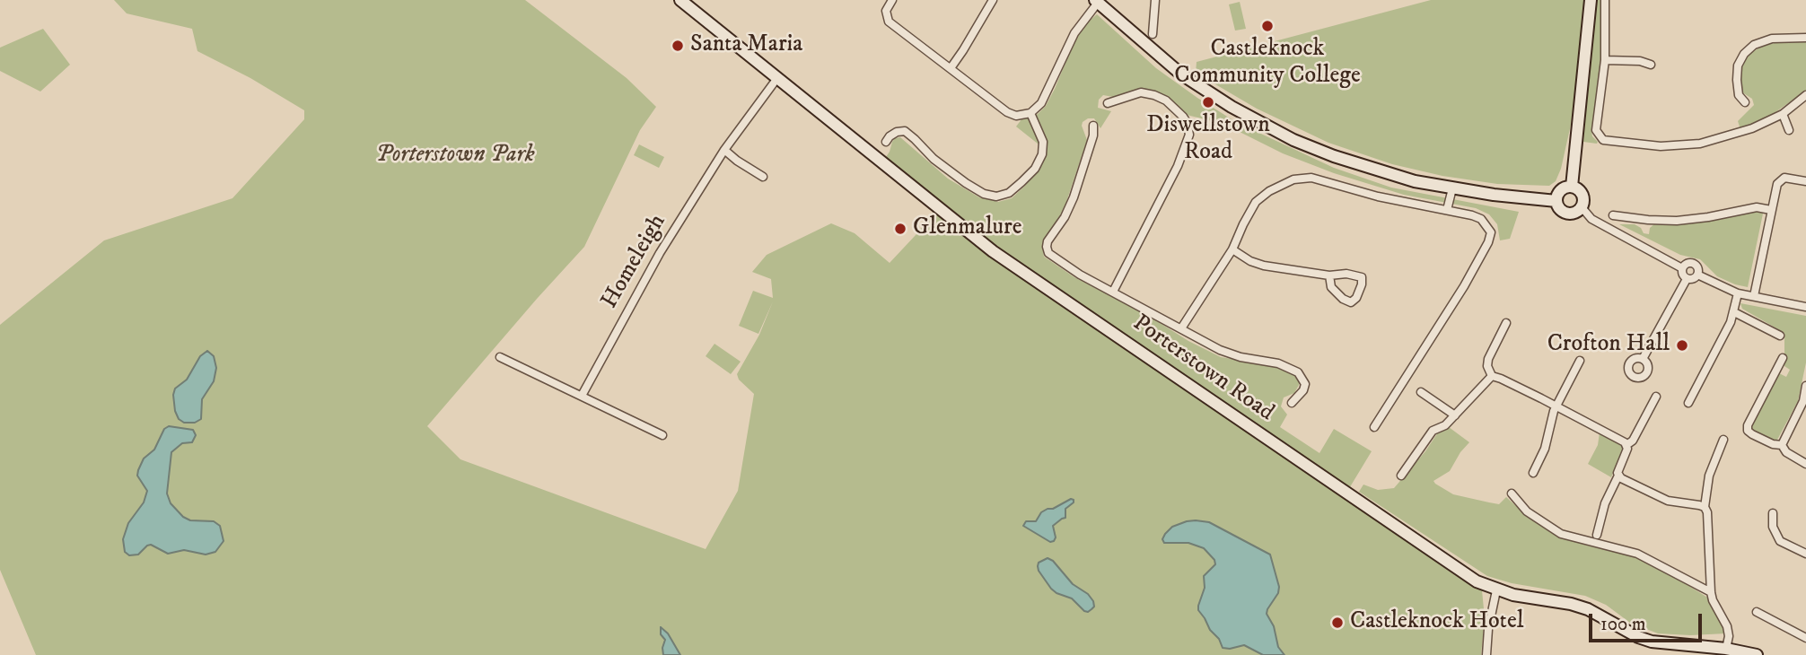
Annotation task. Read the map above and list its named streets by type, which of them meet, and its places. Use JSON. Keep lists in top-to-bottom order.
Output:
{
  "streets": {
    "street": ["Homeleigh", "Porterstown Road"]
  },
  "crossings": [
    ["Homeleigh", "Porterstown Road"]
  ],
  "parks": ["Porterstown Park"],
  "places": [
    "Castleknock Community College",
    "Santa Maria",
    "Diswellstown Road",
    "Glenmalure",
    "Crofton Hall",
    "Castleknock Hotel"
  ],
  "scale_bar": "100 m"
}
